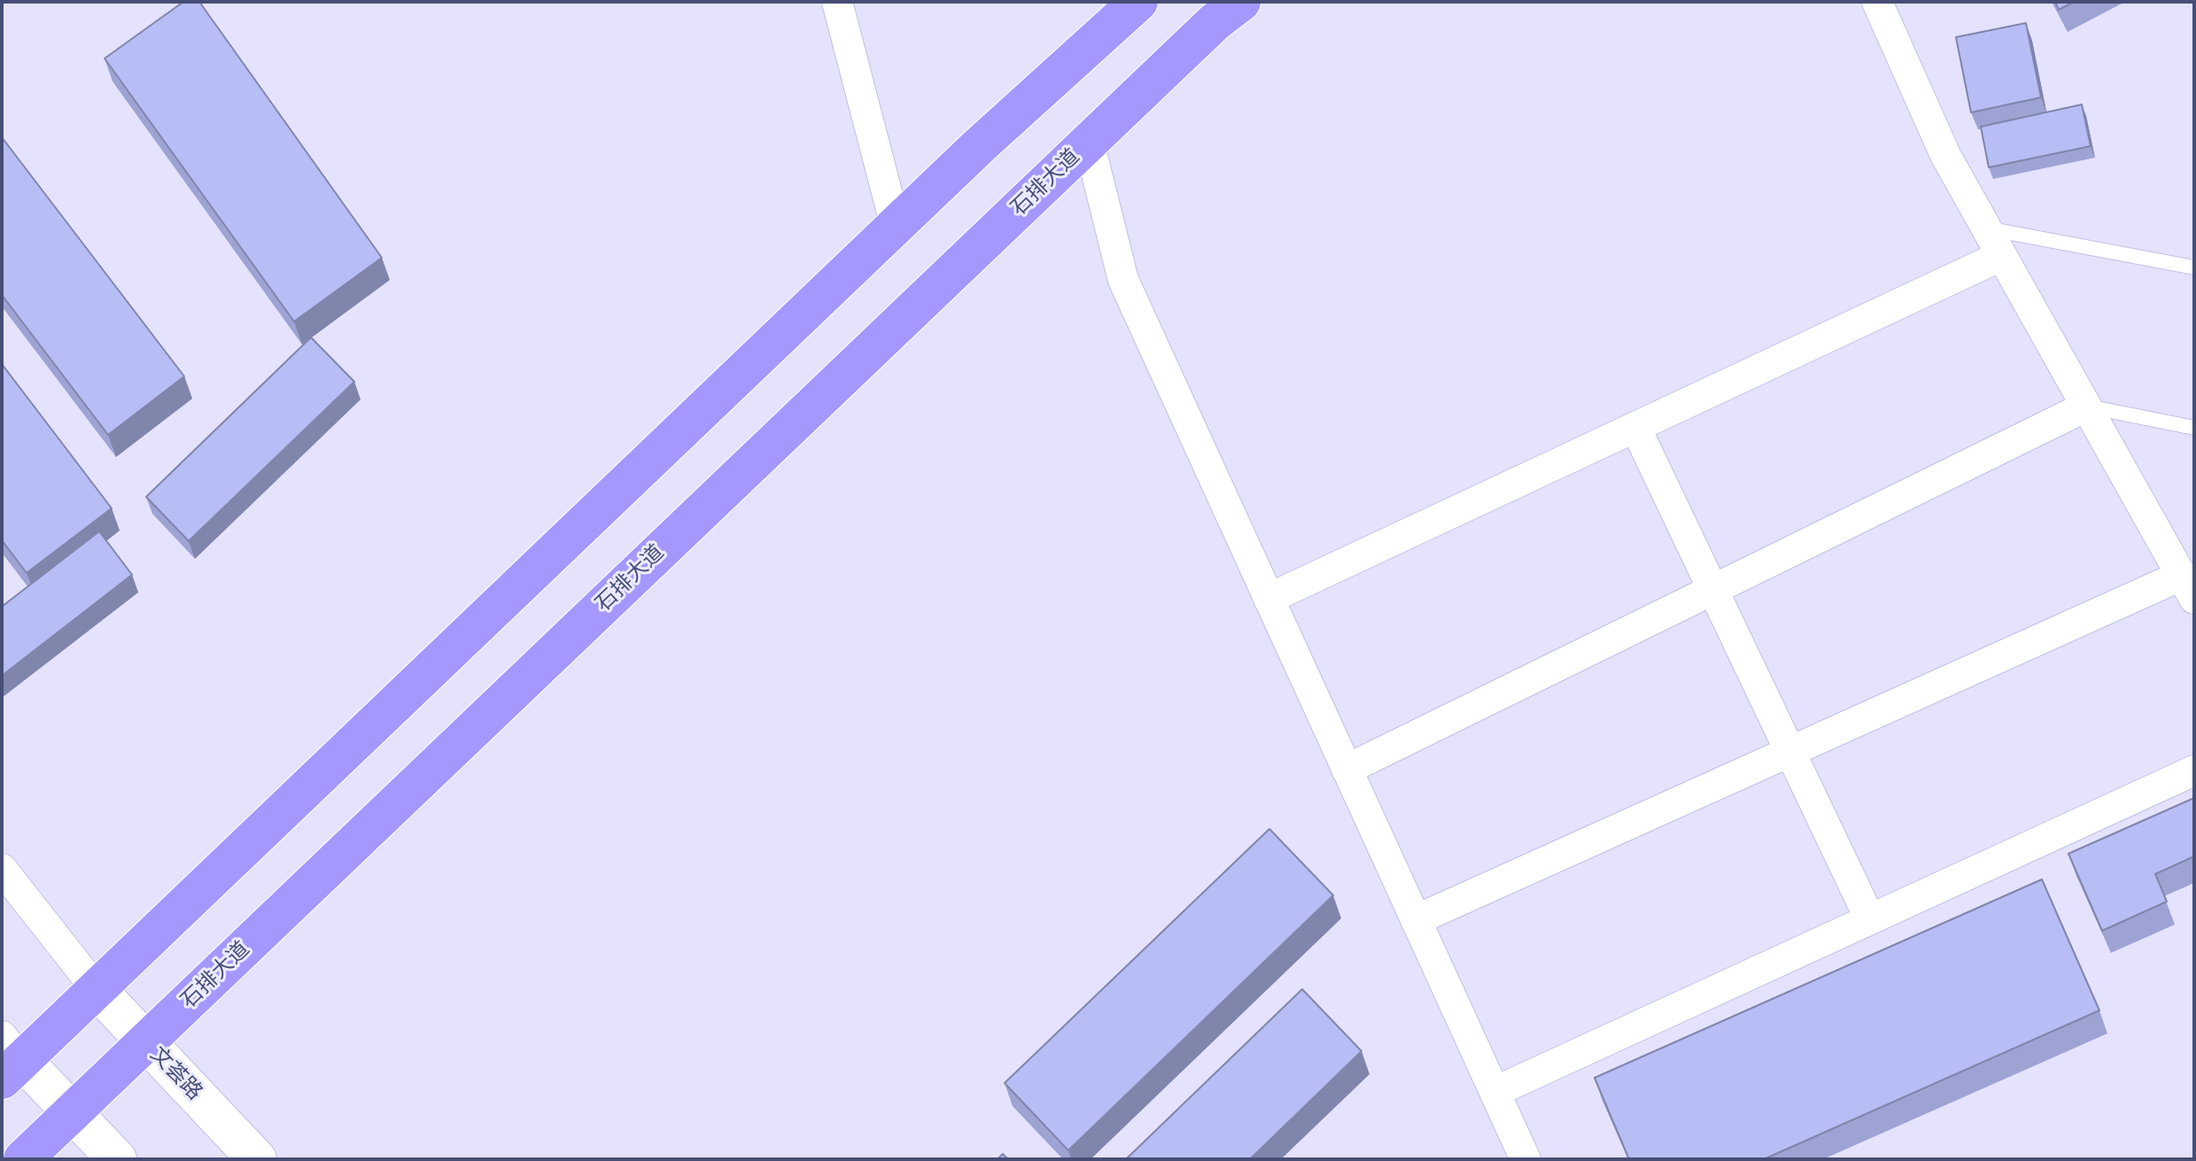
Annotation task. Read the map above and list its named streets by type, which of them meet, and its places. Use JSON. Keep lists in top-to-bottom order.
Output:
{
  "streets": {
    "main road": ["石排大道", "文荟路"]
  },
  "crossings": [
    ["石排大道", "文荟路"]
  ]
}
